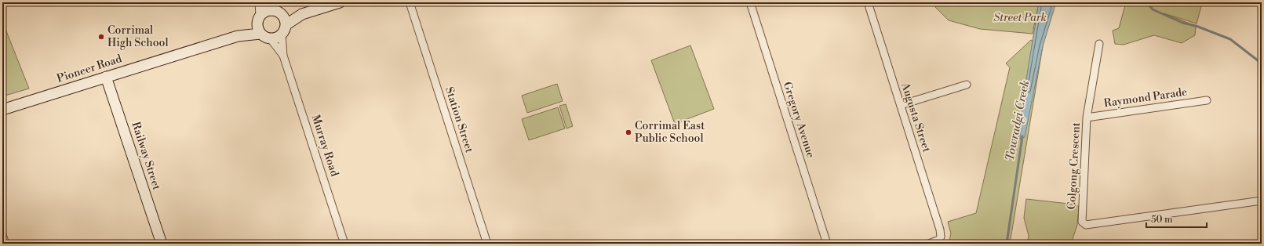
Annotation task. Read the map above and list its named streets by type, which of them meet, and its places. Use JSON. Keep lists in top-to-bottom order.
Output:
{
  "streets": {
    "main road": ["Pioneer Road", "Railway Street"],
    "street": [
      "Raymond Parade",
      "Augusta Street",
      "Station Street",
      "Gregory Avenue",
      "Murray Road",
      "Colgong Crescent"
    ]
  },
  "crossings": [
    ["Pioneer Road", "Murray Road"],
    ["Pioneer Road", "Railway Street"],
    ["Raymond Parade", "Colgong Crescent"]
  ],
  "water": ["Towradgi Creek"],
  "parks": ["Street Park"],
  "places": ["Corrimal High School", "Corrimal East Public School"],
  "scale_bar": "50 m"
}
